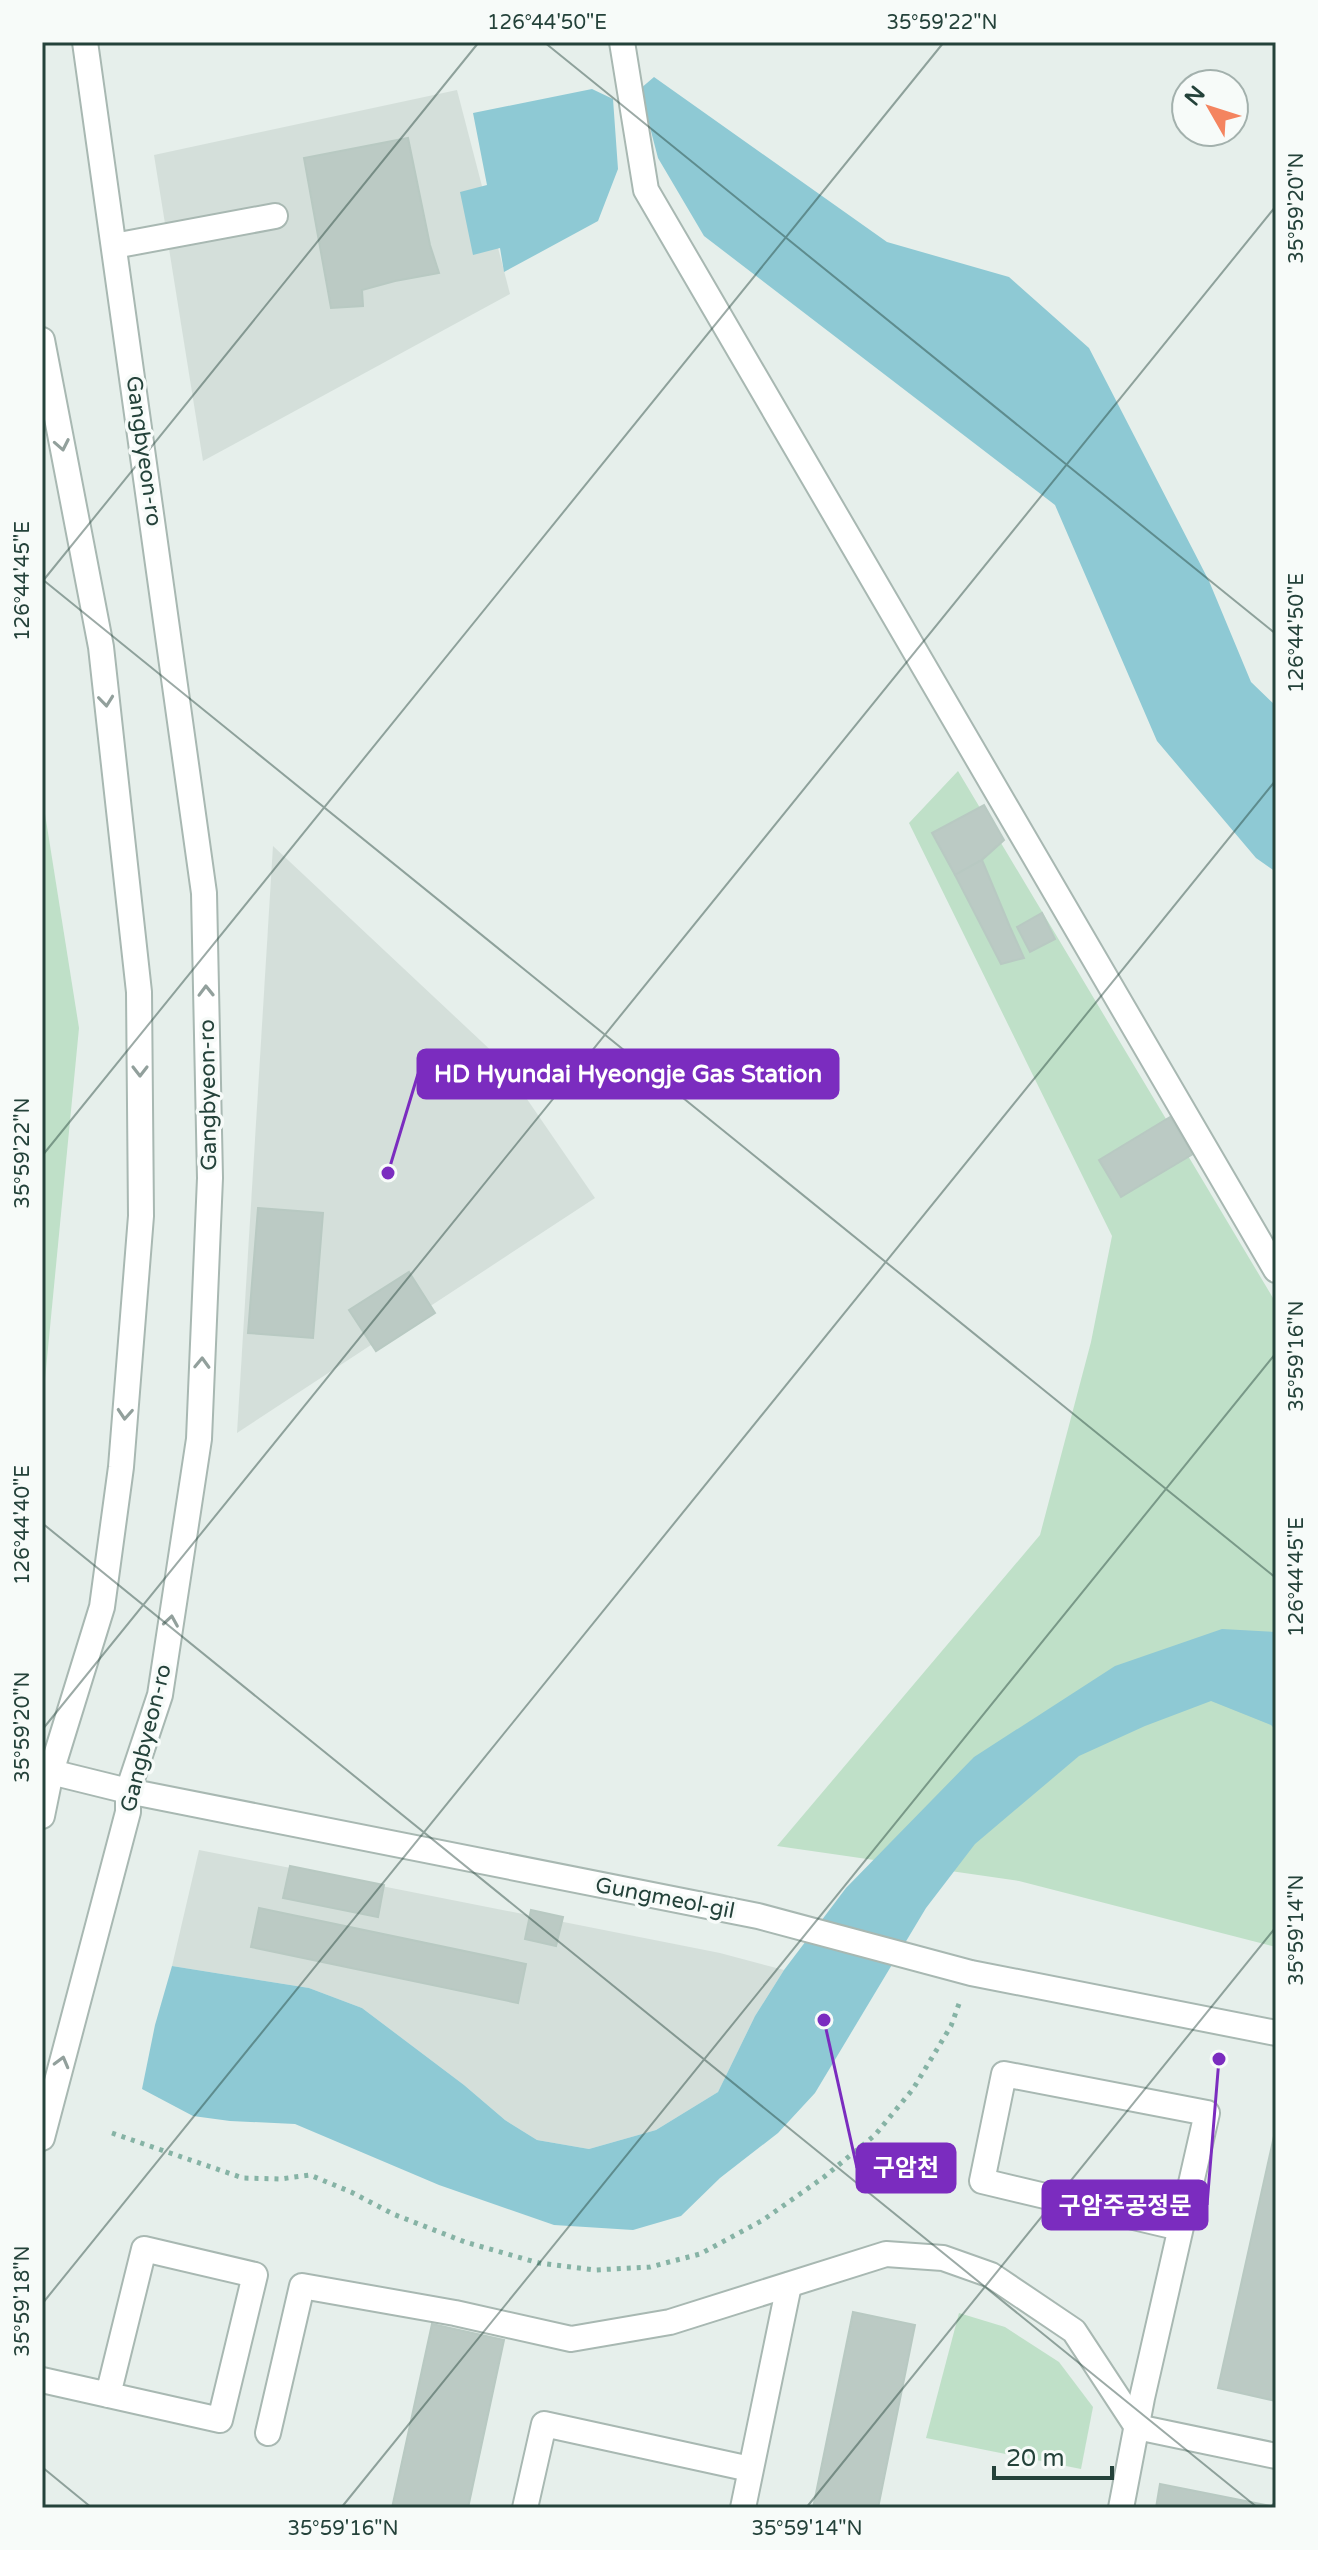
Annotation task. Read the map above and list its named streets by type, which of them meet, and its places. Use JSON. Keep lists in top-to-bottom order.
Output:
{
  "streets": {
    "street": ["Gangbyeon-ro", "Gungmeol-gil"]
  },
  "crossings": [
    ["Gangbyeon-ro", "Gungmeol-gil"]
  ],
  "places": ["HD Hyundai Hyeongje Gas Station", "구암천", "구암주공정문"],
  "scale_bar": "20 m",
  "north": "top left",
  "coordinates": [
    "126°44'50\"E",
    "35°59'22\"N",
    "35°59'20\"N",
    "126°44'45\"E",
    "35°59'16\"N",
    "126°44'40\"E",
    "35°59'14\"N",
    "35°59'18\"N"
  ]
}
